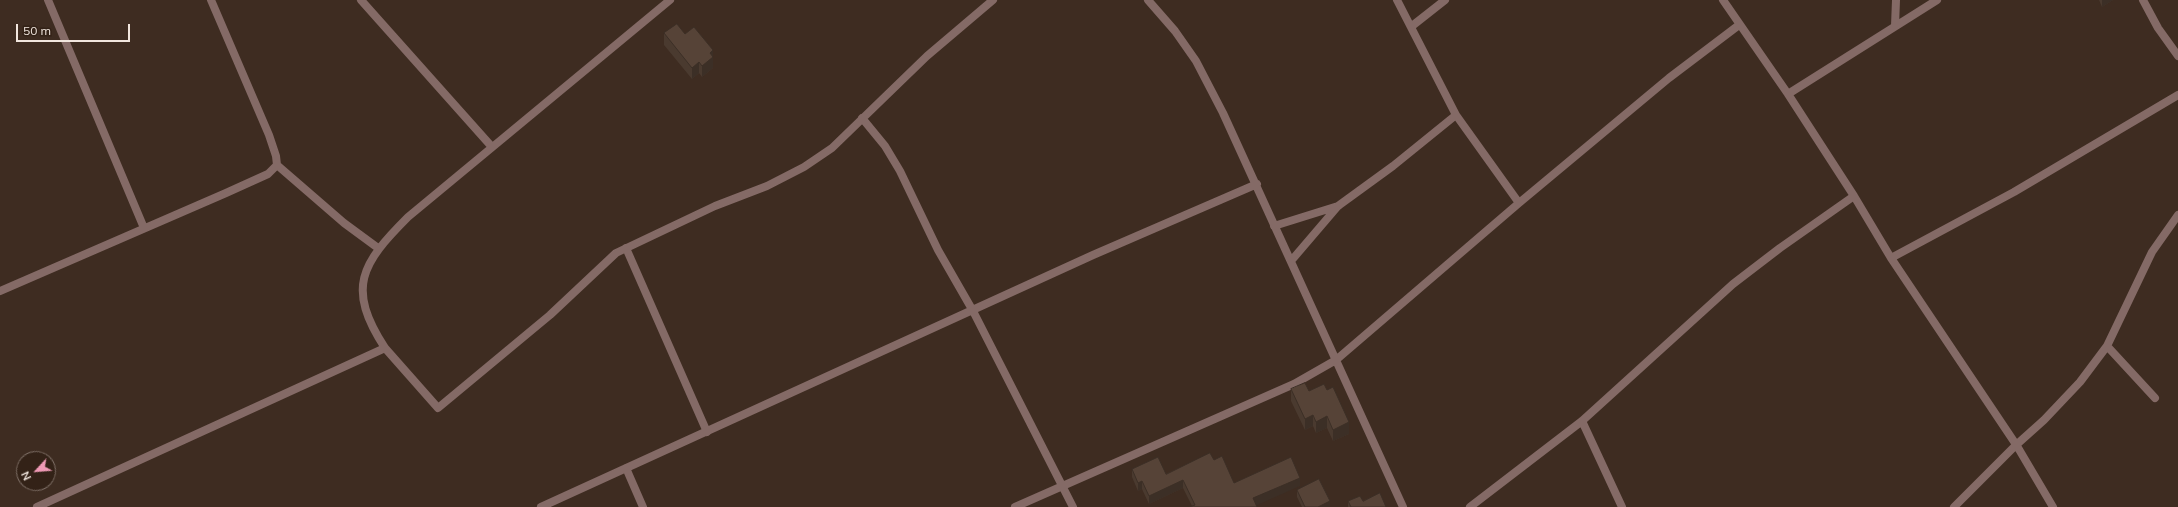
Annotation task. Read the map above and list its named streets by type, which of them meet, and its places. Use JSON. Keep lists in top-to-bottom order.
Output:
{
  "scale_bar": "50 m",
  "north": "bottom left"
}
